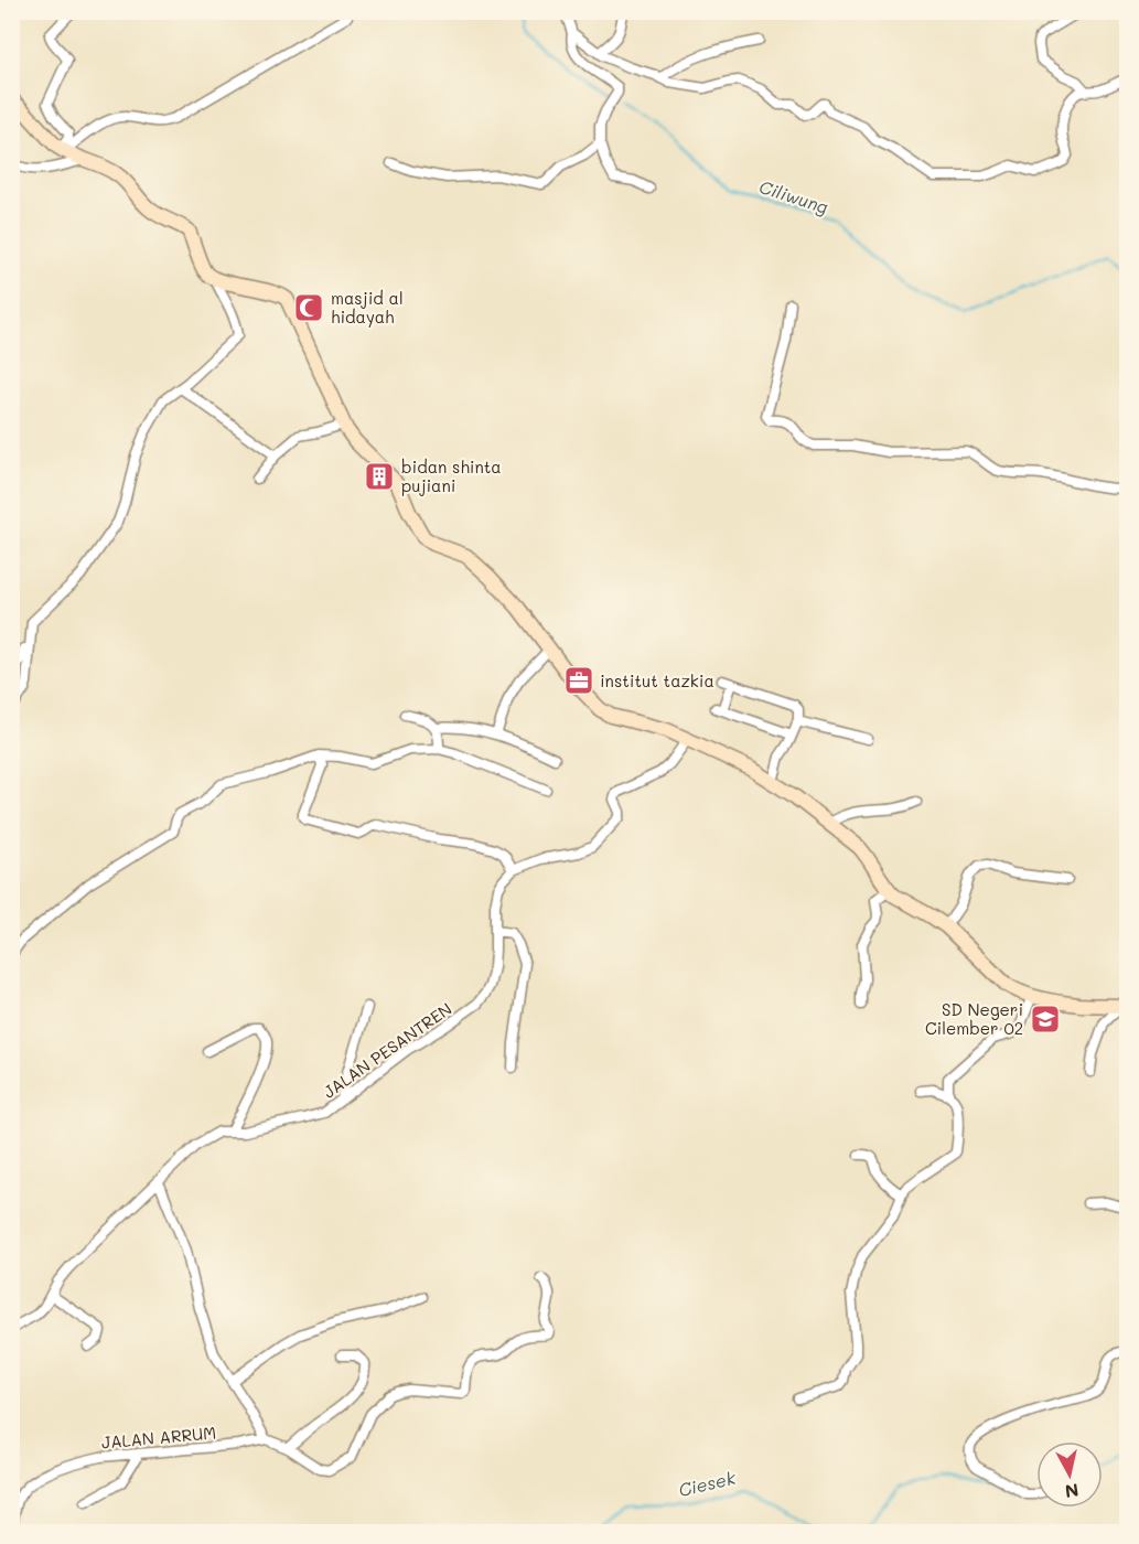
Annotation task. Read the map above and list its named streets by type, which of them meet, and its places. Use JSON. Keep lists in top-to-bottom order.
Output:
{
  "streets": {
    "street": ["JALAN PESANTREN", "JALAN ARRUM"]
  },
  "water": ["Ciliwung", "Ciesek"],
  "places": {
    "mosque": ["masjid al hidayah"],
    "building": ["bidan shinta pujiani"],
    "office": ["institut tazkia"],
    "school or university": ["SD Negeri Cilember 02"]
  },
  "north": "bottom"
}
